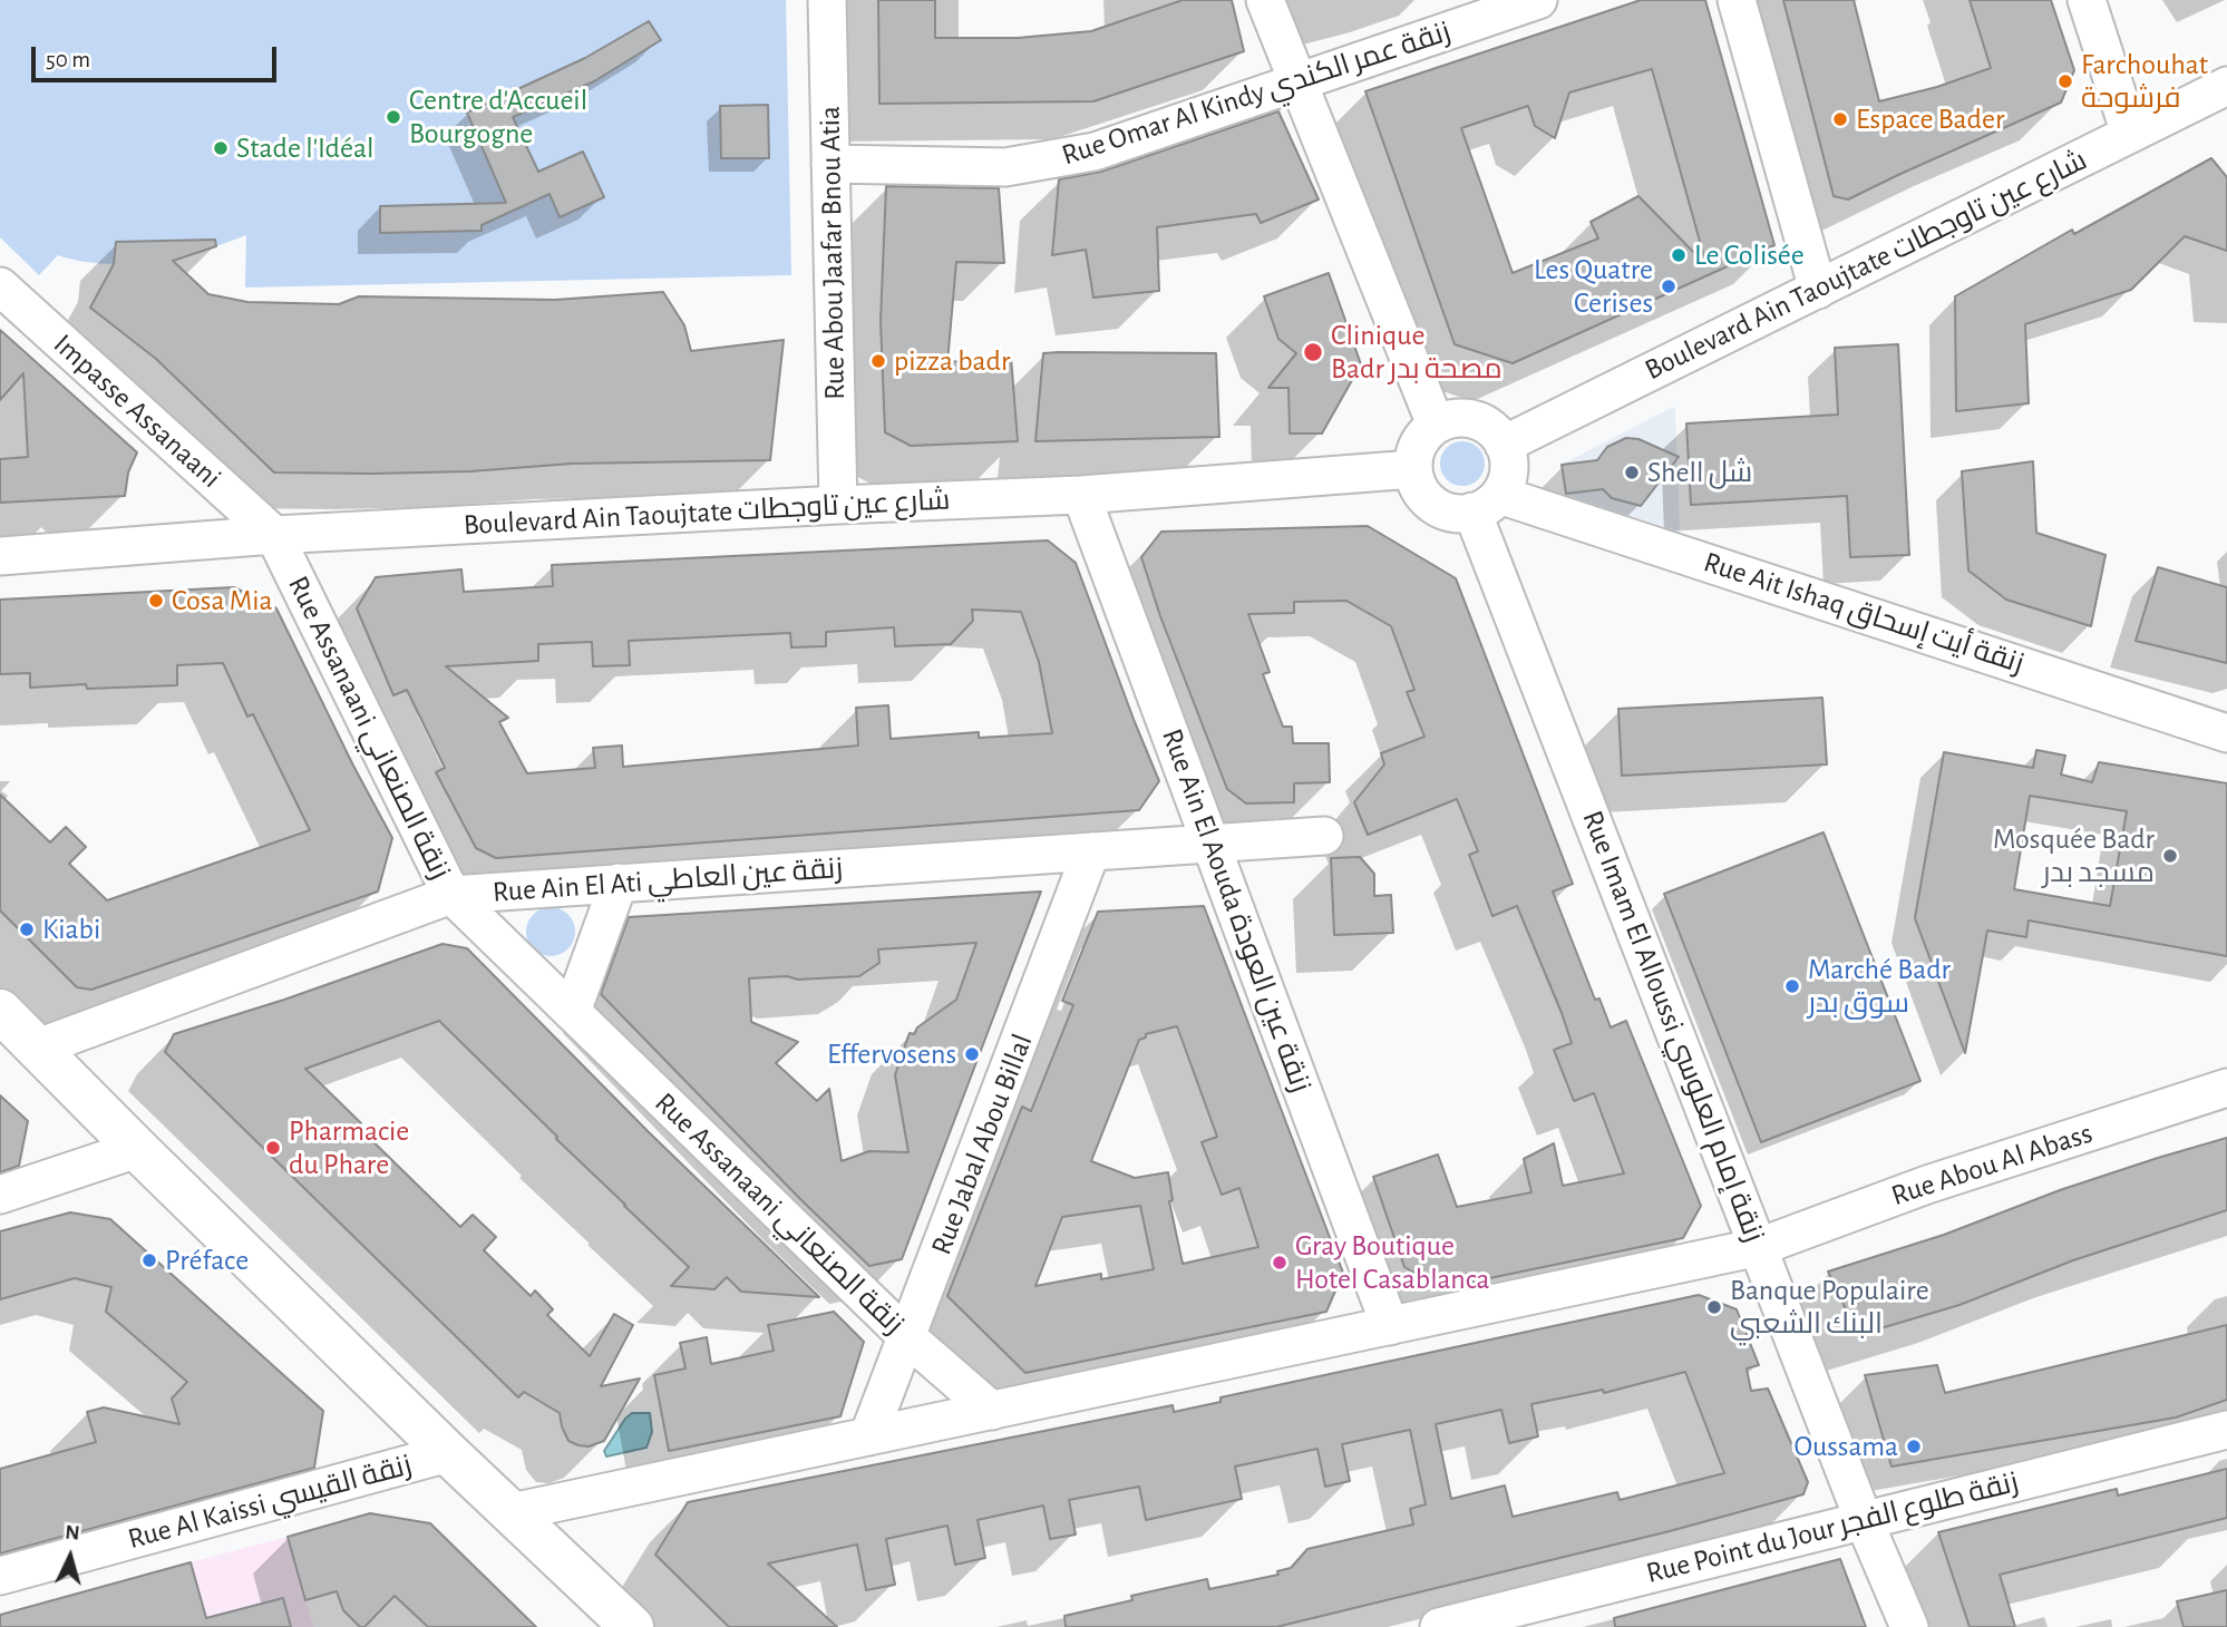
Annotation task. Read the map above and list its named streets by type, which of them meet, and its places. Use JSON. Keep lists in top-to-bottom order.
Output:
{
  "streets": {
    "street": [
      "Rue Omar Al Kindy زنقة عمر الكندي",
      "Rue Abou Jaafar Bnou Atia",
      "Boulevard Ain Taoujtate شارع عين تاوجطات",
      "Impasse Assanaani",
      "Rue Ait Ishaq زنقة أيت إسحاق",
      "Rue Assanaani زنقة الصنعاني",
      "Rue Ain El Ati زنقة عين العاطي",
      "Rue Ain El Aouda زنقة عين العودة",
      "Rue Imam El Alloussi زنقة إمام العلوسي",
      "Rue Jabal Abou Billal",
      "Rue Abou Al Abass",
      "Rue Al Kaissi زنقة القيسي",
      "Rue Point du Jour زنقة طلوع الفجر"
    ]
  },
  "crossings": [
    ["Rue Omar Al Kindy زنقة عمر الكندي", "Rue Abou Jaafar Bnou Atia"],
    ["Rue Abou Jaafar Bnou Atia", "Boulevard Ain Taoujtate شارع عين تاوجطات"],
    ["Boulevard Ain Taoujtate شارع عين تاوجطات", "Impasse Assanaani"],
    ["Boulevard Ain Taoujtate شارع عين تاوجطات", "Rue Ait Ishaq زنقة أيت إسحاق"],
    ["Boulevard Ain Taoujtate شارع عين تاوجطات", "Rue Assanaani زنقة الصنعاني"],
    ["Boulevard Ain Taoujtate شارع عين تاوجطات", "Rue Ain El Aouda زنقة عين العودة"],
    ["Boulevard Ain Taoujtate شارع عين تاوجطات", "Rue Imam El Alloussi زنقة إمام العلوسي"],
    ["Impasse Assanaani", "Rue Assanaani زنقة الصنعاني"],
    ["Rue Ait Ishaq زنقة أيت إسحاق", "Rue Imam El Alloussi زنقة إمام العلوسي"],
    ["Rue Assanaani زنقة الصنعاني", "Rue Ain El Ati زنقة عين العاطي"],
    ["Rue Assanaani زنقة الصنعاني", "Rue Jabal Abou Billal"],
    ["Rue Assanaani زنقة الصنعاني", "Rue Abou Al Abass"],
    ["Rue Ain El Ati زنقة عين العاطي", "Rue Ain El Aouda زنقة عين العودة"],
    ["Rue Ain El Ati زنقة عين العاطي", "Rue Jabal Abou Billal"],
    ["Rue Ain El Aouda زنقة عين العودة", "Rue Abou Al Abass"],
    ["Rue Imam El Alloussi زنقة إمام العلوسي", "Rue Abou Al Abass"],
    ["Rue Imam El Alloussi زنقة إمام العلوسي", "Rue Point du Jour زنقة طلوع الفجر"],
    ["Rue Jabal Abou Billal", "Rue Abou Al Abass"]
  ],
  "places": [
    "Farchouhat فرشوحة",
    "Centre d'Accueil Bourgogne",
    "Espace Bader",
    "Stade l'Idéal",
    "Le Colisée",
    "Les Quatre Cerises",
    "Clinique Badr مصحة بدر",
    "pizza badr",
    "Shell شل",
    "Cosa Mia",
    "Mosquée Badr مسجد بدر",
    "Kiabi",
    "Marché Badr سوق بدر",
    "Effervosens",
    "Pharmacie du Phare",
    "Préface",
    "Gray Boutique Hotel Casablanca",
    "Banque Populaire البنك الشعبي",
    "Oussama"
  ],
  "scale_bar": "50 m",
  "north": "top"
}
